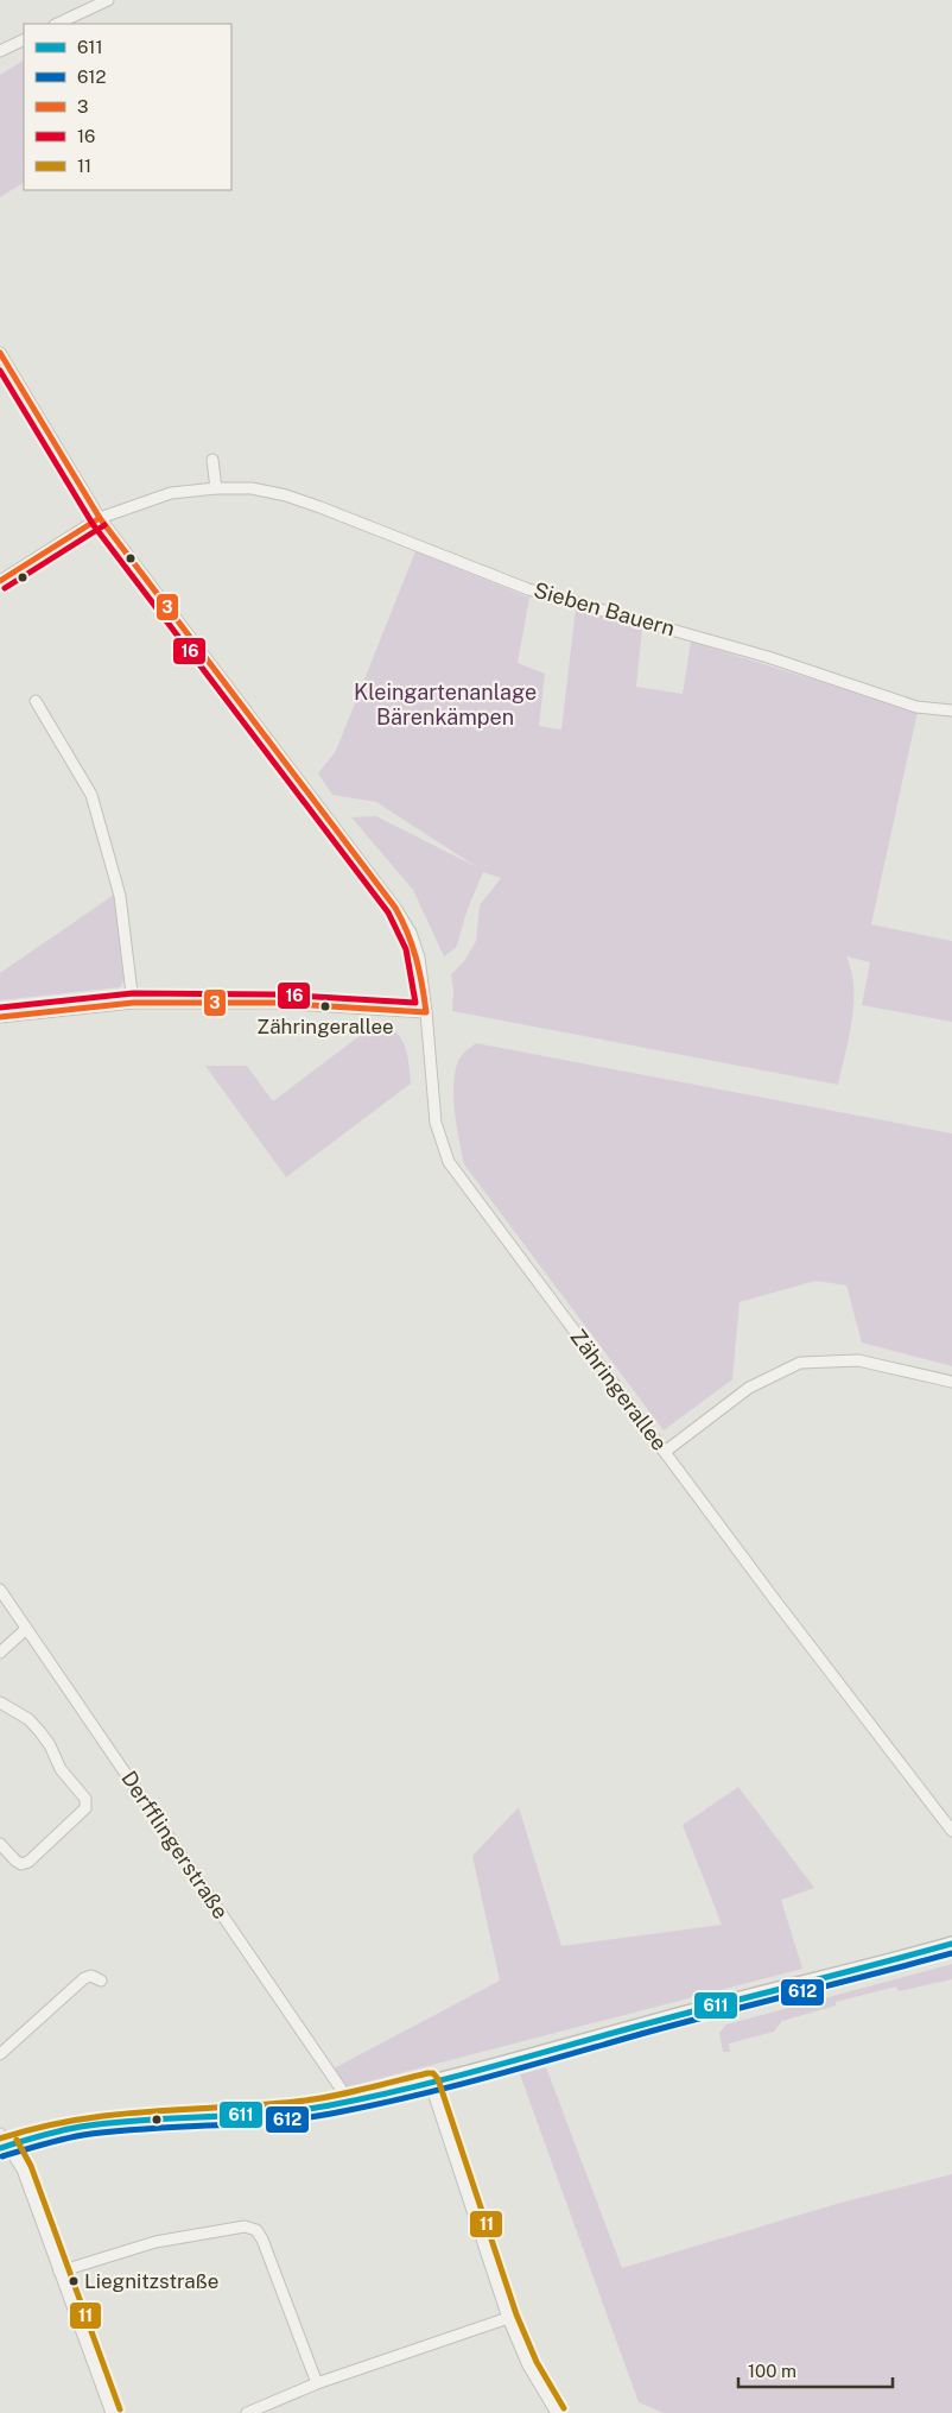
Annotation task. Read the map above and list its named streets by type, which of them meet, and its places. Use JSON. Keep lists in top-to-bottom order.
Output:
{
  "streets": {
    "street": ["Sieben Bauern", "Zähringerallee", "Derfflingerstraße"]
  },
  "crossings": [
    ["Sieben Bauern", "Zähringerallee"]
  ],
  "parks": ["Kleingartenanlage Bärenkämpen"],
  "places": ["Zähringerallee", "Liegnitzstraße"],
  "lines": [
    "transit line 3",
    "transit line 16",
    "transit line 611",
    "transit line 612",
    "transit line 11"
  ],
  "legend": [
    "611",
    "612",
    "3",
    "16",
    "11"
  ],
  "scale_bar": "100 m"
}
